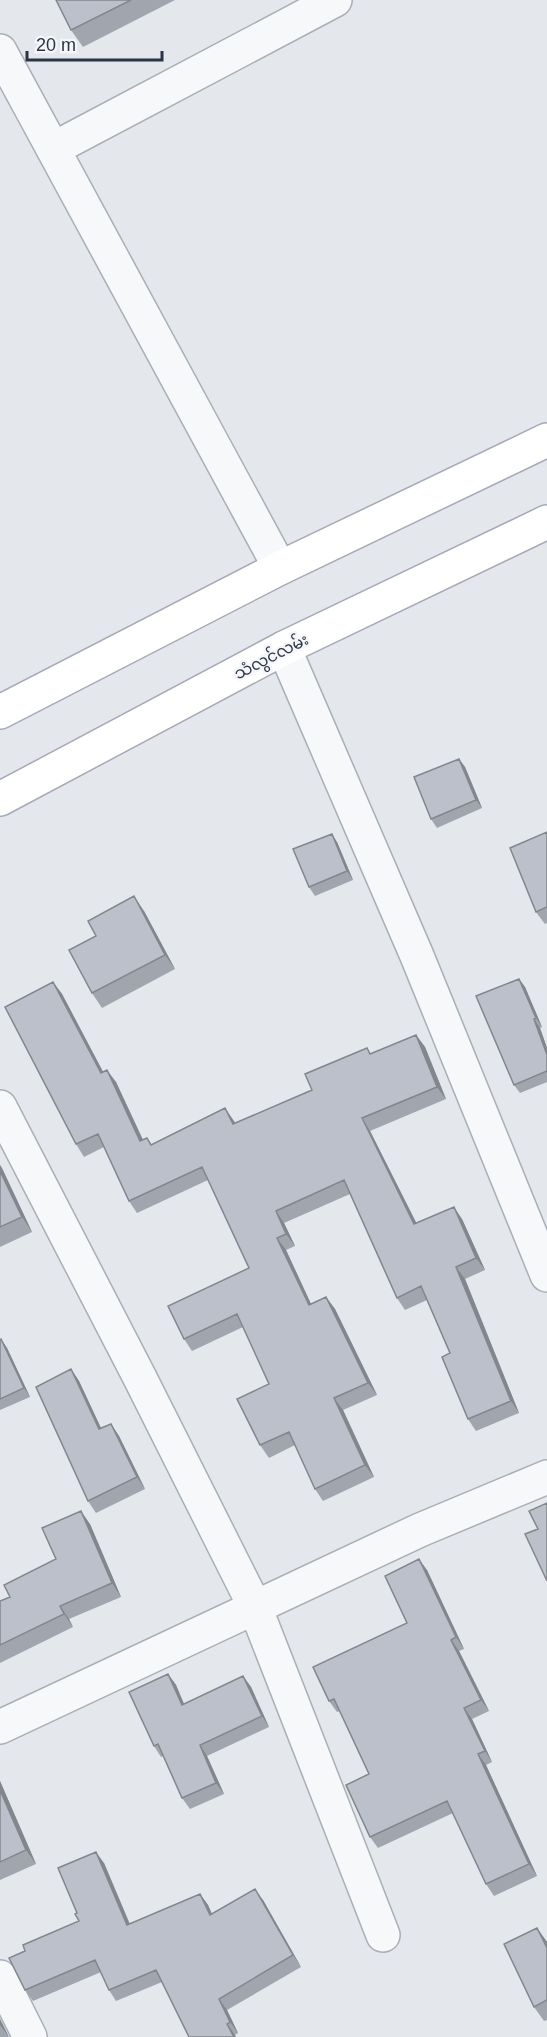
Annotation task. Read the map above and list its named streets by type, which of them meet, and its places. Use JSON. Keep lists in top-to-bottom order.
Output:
{
  "streets": {
    "main road": ["သံလွင်လမ်း"]
  },
  "scale_bar": "20 m"
}
